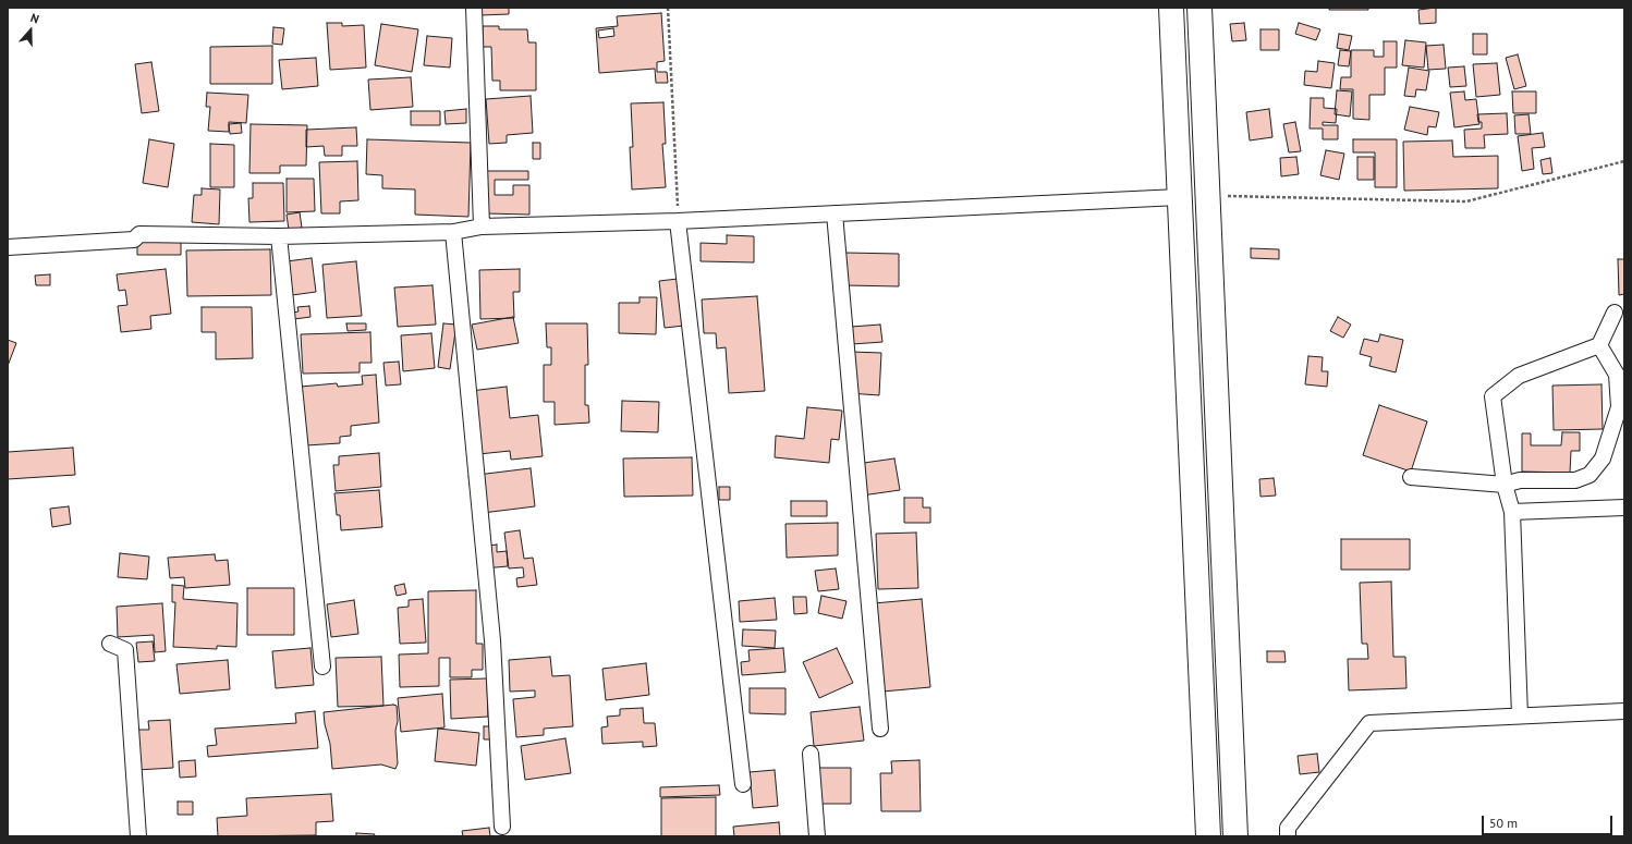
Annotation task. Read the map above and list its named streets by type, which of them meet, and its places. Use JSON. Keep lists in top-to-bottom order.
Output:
{
  "scale_bar": "50 m",
  "north": "top"
}
